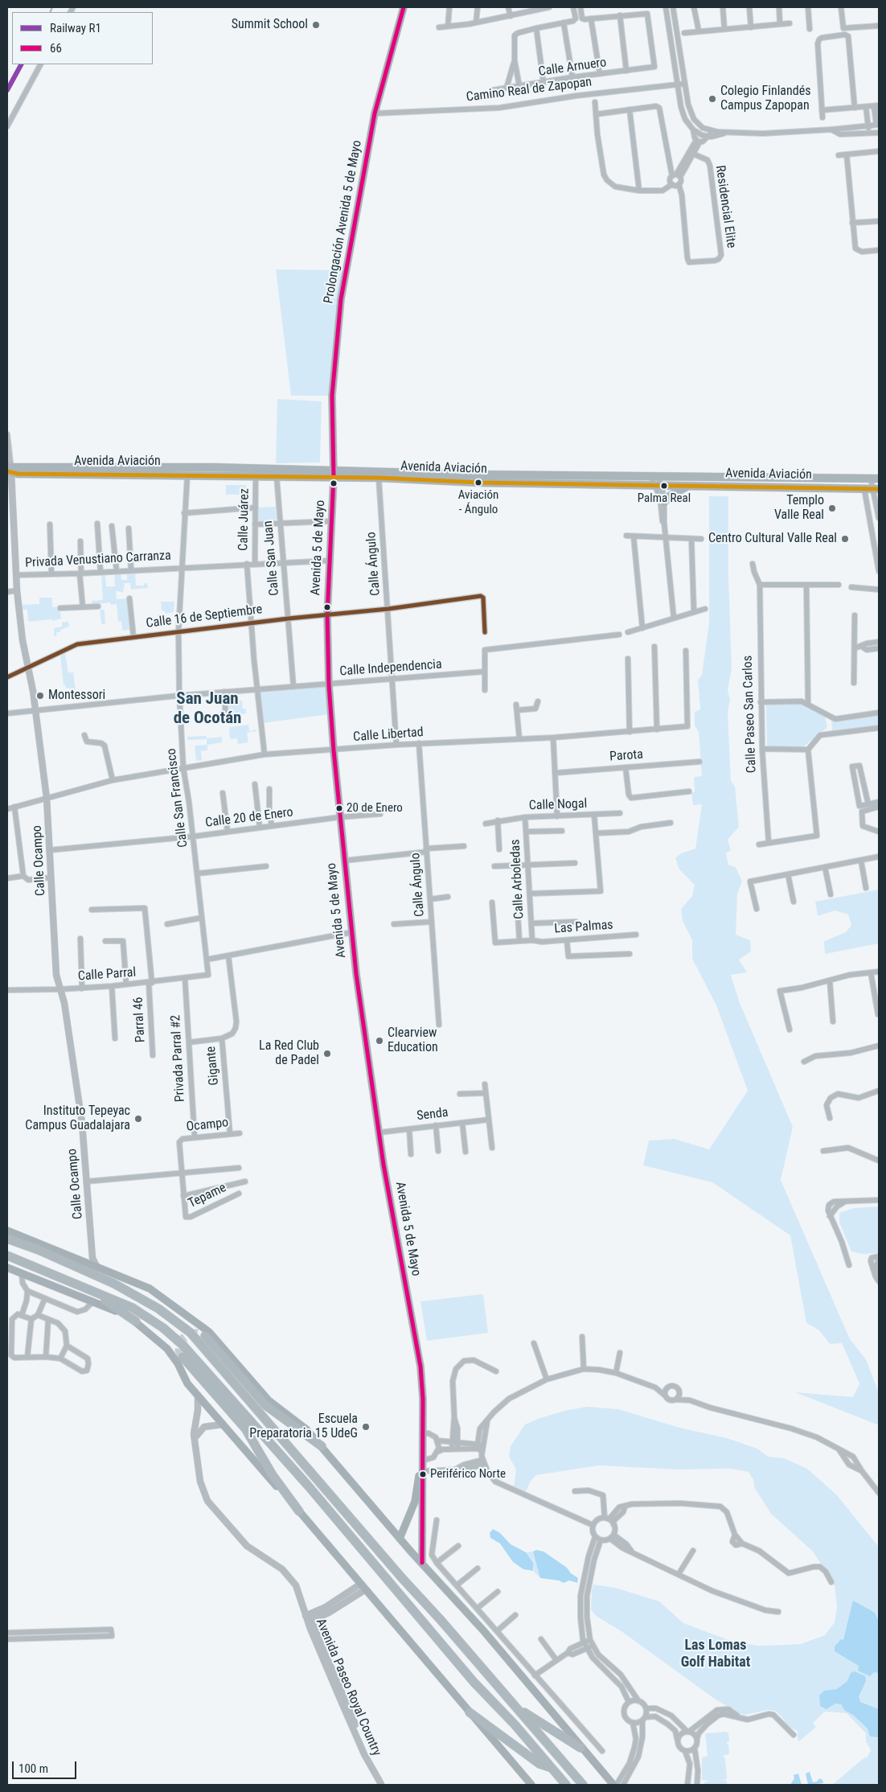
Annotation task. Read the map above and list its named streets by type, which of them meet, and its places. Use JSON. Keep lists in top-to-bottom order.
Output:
{
  "streets": {
    "main road": ["Prolongación Avenida 5 de Mayo", "Avenida Aviación", "Avenida 5 de Mayo"],
    "street": [
      "Calle Arnuero",
      "Camino Real de Zapopan",
      "Residencial Elite",
      "Calle Juárez",
      "Calle San Juan",
      "Privada Venustiano Carranza",
      "Calle Ángulo",
      "Calle 16 de Septiembre",
      "Calle Independencia",
      "Calle Paseo San Carlos",
      "Calle Libertad",
      "Parota",
      "Calle San Francisco",
      "Calle Nogal",
      "Calle 20 de Enero",
      "Calle Ocampo",
      "Calle Arboledas",
      "Las Palmas",
      "Calle Parral",
      "Parral 46",
      "Privada Parral #2",
      "Gigante",
      "Senda",
      "Ocampo",
      "Tepame",
      "Avenida Paseo Royal Country"
    ]
  },
  "crossings": [
    ["Camino Real de Zapopan", "Prolongación Avenida 5 de Mayo"],
    ["Prolongación Avenida 5 de Mayo", "Avenida Aviación"],
    ["Prolongación Avenida 5 de Mayo", "Avenida 5 de Mayo"],
    ["Avenida Aviación", "Calle Juárez"],
    ["Avenida Aviación", "Avenida 5 de Mayo"],
    ["Avenida Aviación", "Calle San Juan"],
    ["Avenida Aviación", "Calle Ángulo"],
    ["Avenida Aviación", "Calle San Francisco"],
    ["Avenida Aviación", "Calle Ocampo"],
    ["Calle Juárez", "Privada Venustiano Carranza"],
    ["Calle Juárez", "Calle 16 de Septiembre"],
    ["Calle Juárez", "Calle Independencia"],
    ["Calle Juárez", "Calle Libertad"],
    ["Avenida 5 de Mayo", "Privada Venustiano Carranza"],
    ["Avenida 5 de Mayo", "Calle 16 de Septiembre"],
    ["Avenida 5 de Mayo", "Calle Independencia"],
    ["Avenida 5 de Mayo", "Calle Libertad"],
    ["Avenida 5 de Mayo", "Calle 20 de Enero"],
    ["Avenida 5 de Mayo", "Senda"],
    ["Calle San Juan", "Privada Venustiano Carranza"],
    ["Calle San Juan", "Calle 16 de Septiembre"],
    ["Calle San Juan", "Calle Independencia"],
    ["Privada Venustiano Carranza", "Calle San Francisco"],
    ["Privada Venustiano Carranza", "Calle Ocampo"],
    ["Calle Ángulo", "Calle 16 de Septiembre"],
    ["Calle Ángulo", "Calle Independencia"],
    ["Calle Ángulo", "Calle Libertad"],
    ["Calle 16 de Septiembre", "Calle San Francisco"],
    ["Calle 16 de Septiembre", "Calle Ocampo"],
    ["Calle Independencia", "Calle San Francisco"],
    ["Calle Independencia", "Calle Ocampo"],
    ["Calle Libertad", "Calle San Francisco"],
    ["Calle Libertad", "Calle Ocampo"],
    ["Calle San Francisco", "Calle 20 de Enero"],
    ["Calle San Francisco", "Calle Parral"],
    ["Calle Nogal", "Calle Arboledas"],
    ["Calle 20 de Enero", "Calle Ocampo"],
    ["Calle Ocampo", "Calle Parral"],
    ["Calle Arboledas", "Las Palmas"],
    ["Calle Parral", "Parral 46"],
    ["Calle Parral", "Privada Parral #2"],
    ["Privada Parral #2", "Ocampo"],
    ["Gigante", "Ocampo"]
  ],
  "districts": ["San Juan de Ocotán", "Las Lomas Golf Habitat"],
  "places": [
    "Summit School",
    "Colegio Finlandés Campus Zapopan",
    "Aviación - Ángulo",
    "Palma Real",
    "Templo Valle Real",
    "Centro Cultural Valle Real",
    "Montessori",
    "20 de Enero",
    "Clearview Education",
    "La Red Club de Padel",
    "Instituto Tepeyac Campus Guadalajara",
    "Escuela Preparatoria 15 UdeG",
    "Periférico Norte"
  ],
  "lines": ["transit line 66", "rail line R1"],
  "legend": ["Railway R1", "66"],
  "scale_bar": "100 m"
}
